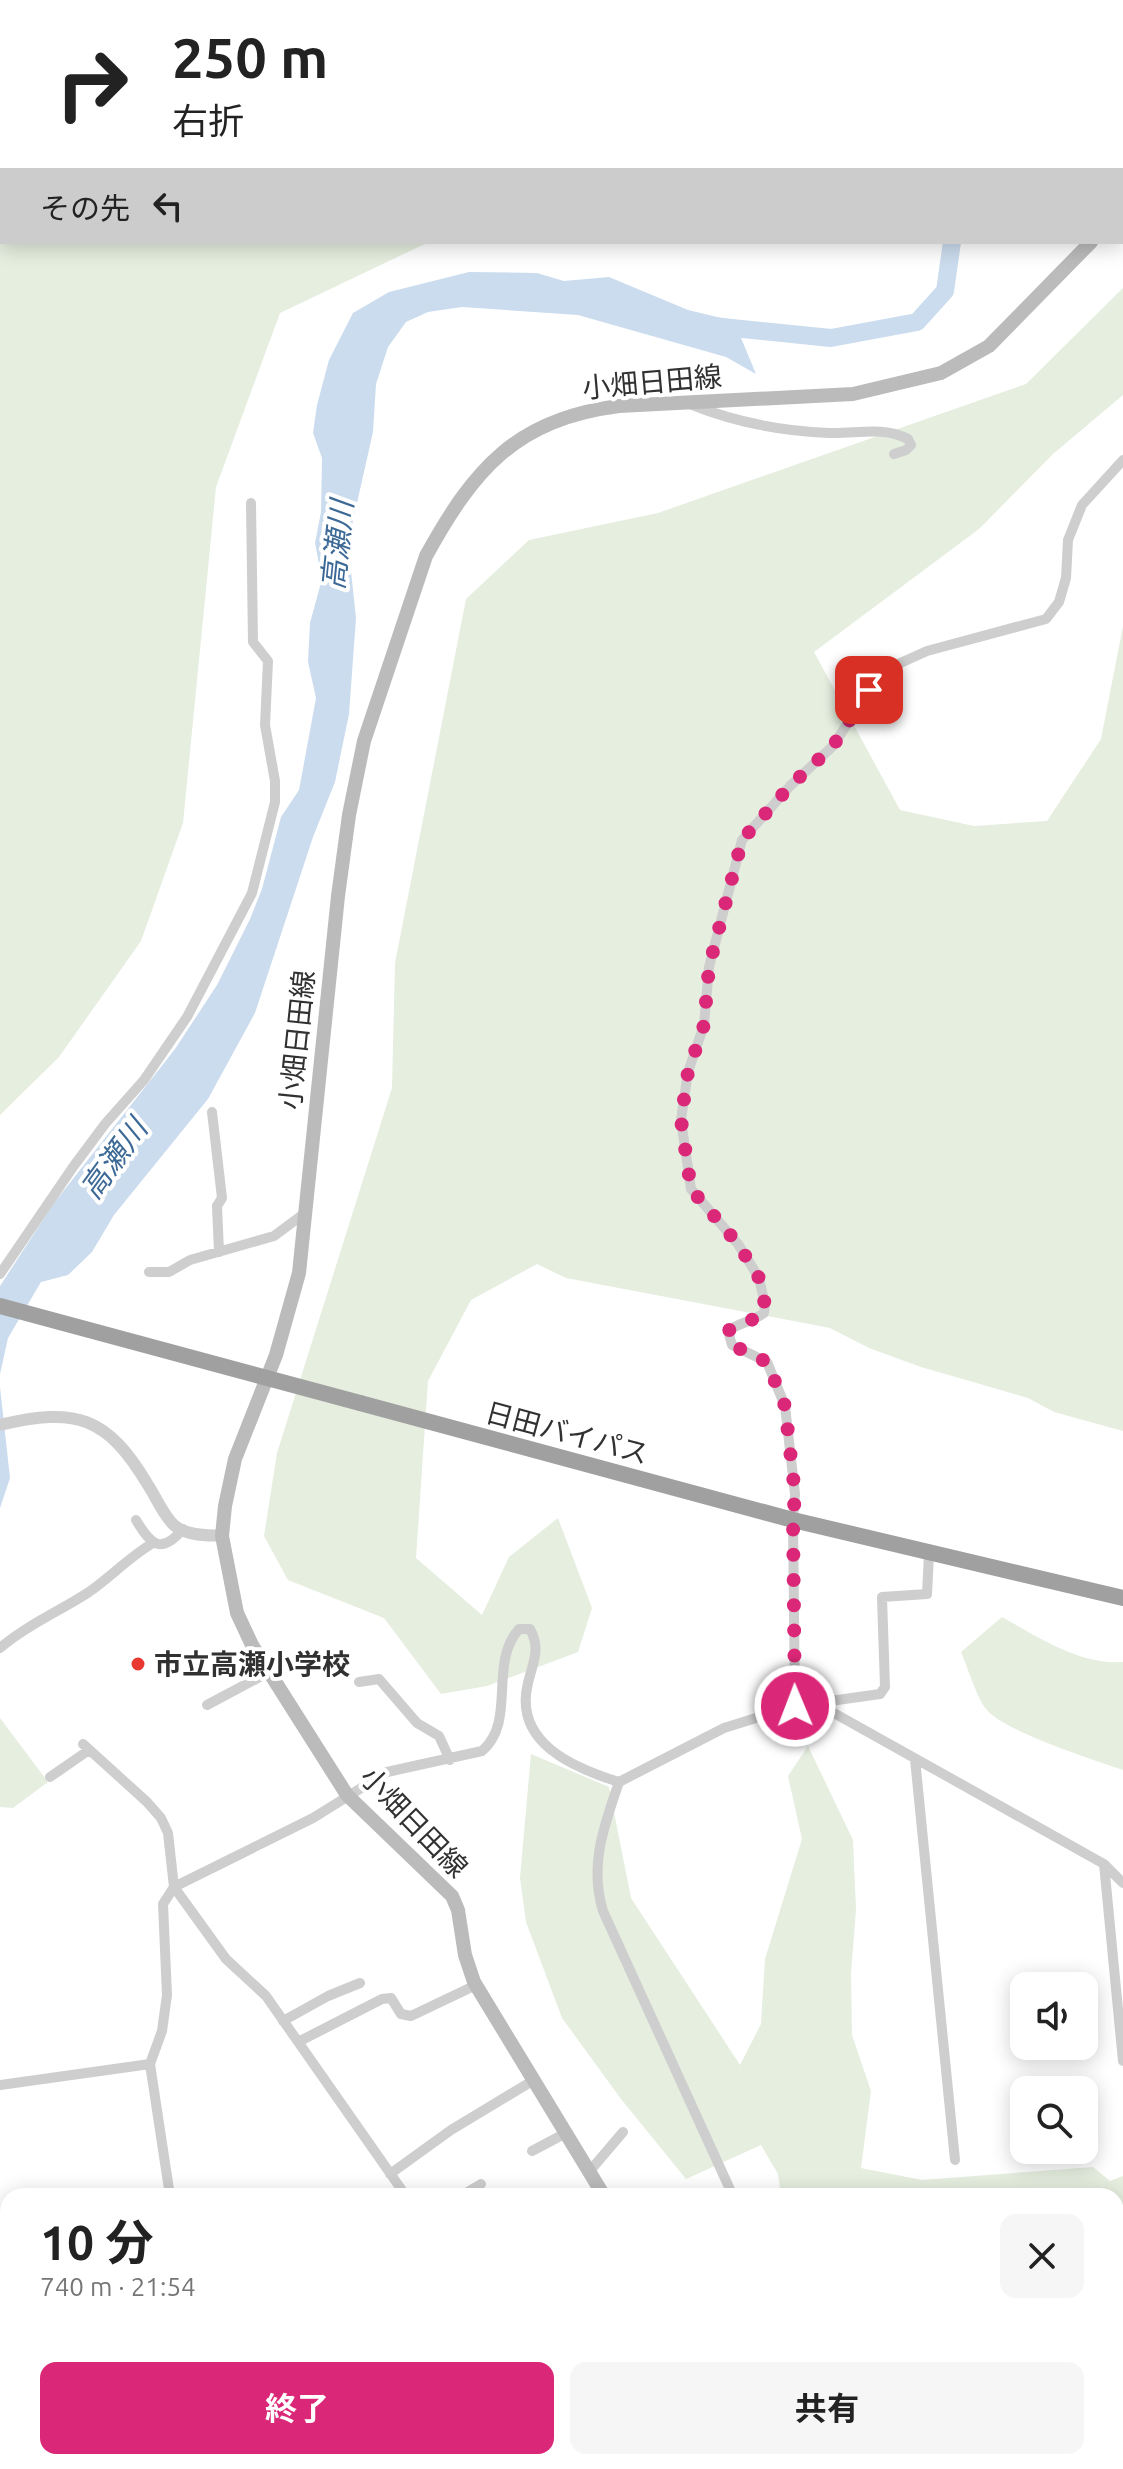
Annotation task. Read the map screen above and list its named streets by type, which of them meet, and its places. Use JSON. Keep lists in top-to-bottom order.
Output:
{
  "streets": {
    "highway": ["日田バイパス"],
    "main road": ["小畑日田線"]
  },
  "water": ["高瀬川"],
  "places": ["市立高瀬小学校"],
  "page": {
    "turn": ["250 m", "右折"],
    "then": "その先",
    "heading": ["10 分", "740 m · 21:54"],
    "buttons": ["終了", "共有"]
  }
}
